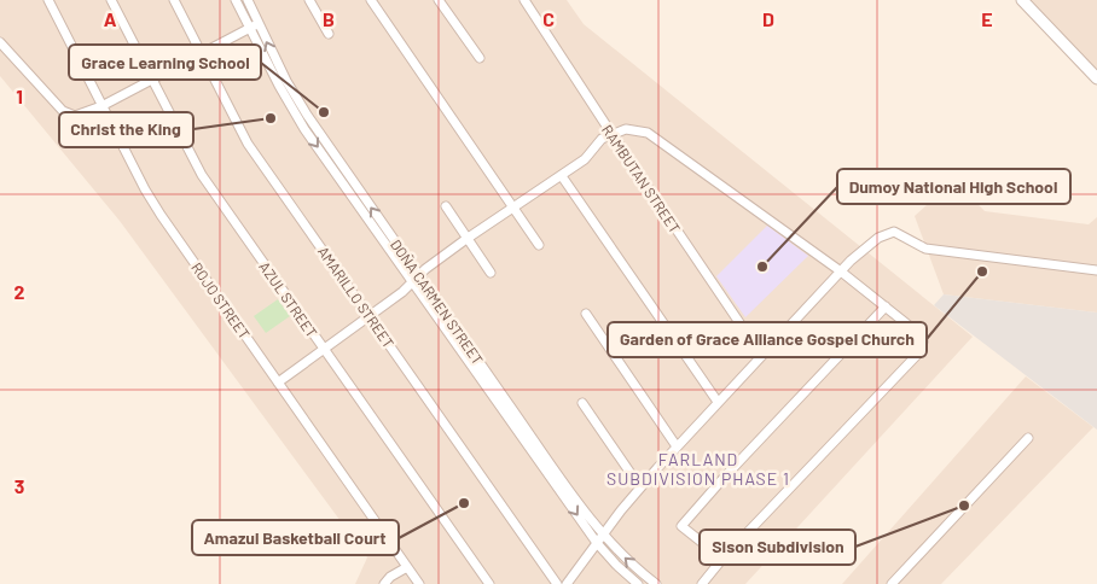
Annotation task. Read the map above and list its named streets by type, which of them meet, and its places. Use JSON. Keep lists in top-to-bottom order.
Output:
{
  "streets": {
    "street": [
      "RAMBUTAN STREET",
      "AMARILLO STREET",
      "AZUL STREET",
      "ROJO STREET",
      "DOÑA CARMEN STREET"
    ]
  },
  "districts": ["FARLAND SUBDIVISION PHASE 1"],
  "places": [
    "Grace Learning School",
    "Christ the King",
    "Dumoy National High School",
    "Garden of Grace Alliance Gospel Church",
    "Amazul Basketball Court",
    "Sison Subdivision"
  ],
  "grid": {
    "columns": [
      "A",
      "B",
      "C",
      "D",
      "E"
    ],
    "rows": ["1", "2", "3"]
  }
}
